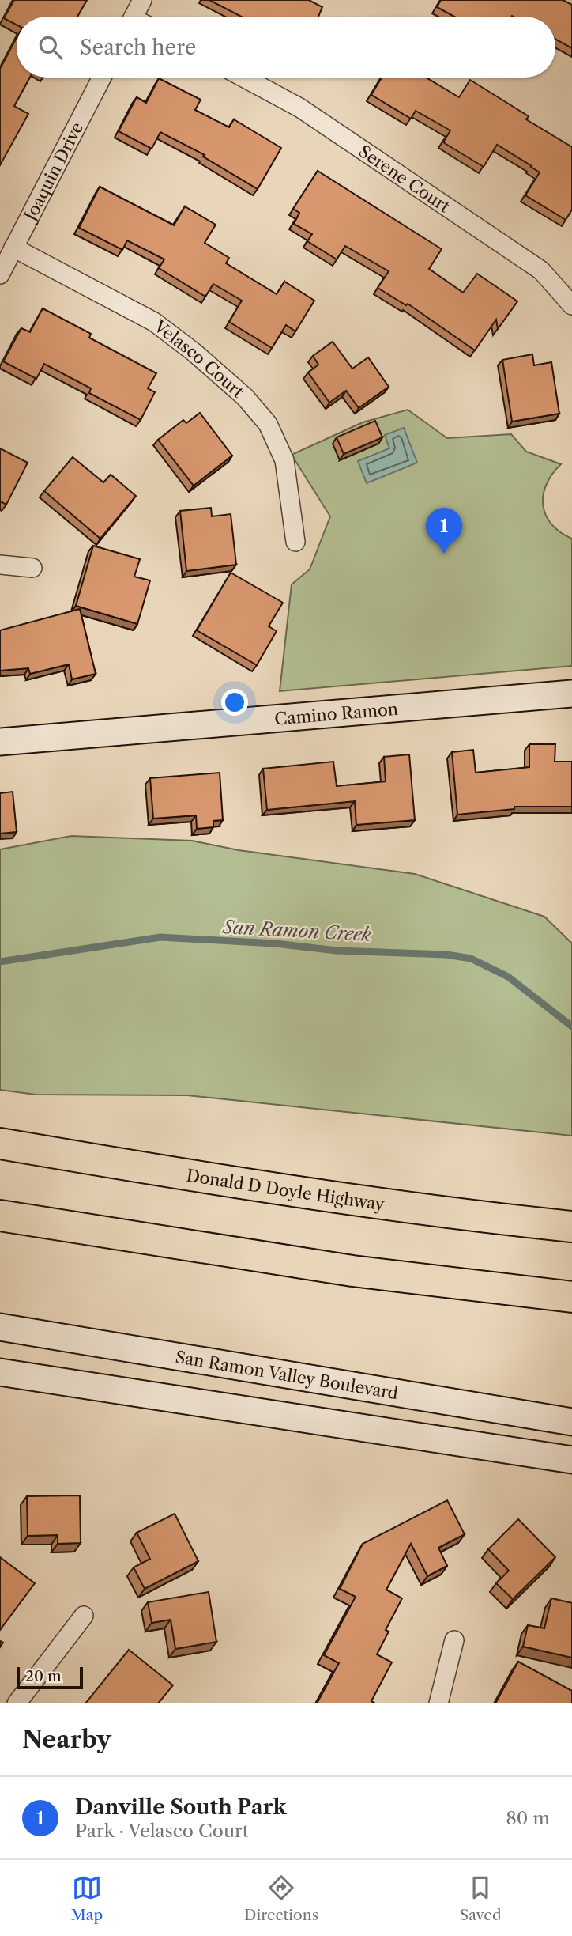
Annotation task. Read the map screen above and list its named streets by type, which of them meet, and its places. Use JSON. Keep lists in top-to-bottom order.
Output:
{
  "streets": {
    "highway": ["Donald D Doyle Highway"],
    "main road": ["Camino Ramon", "San Ramon Valley Boulevard"],
    "street": ["Joaquin Drive", "Serene Court", "Velasco Court"]
  },
  "crossings": [
    ["Joaquin Drive", "Velasco Court"]
  ],
  "water": ["San Ramon Creek"],
  "scale_bar": "20 m",
  "page": {
    "search": "Search here",
    "pins": "1",
    "scale": "20 m",
    "heading": "Nearby",
    "list": [
      {
        "mark": "1",
        "name": "Danville South Park",
        "note": "Park · Velasco Court",
        "value": "80 m"
      }
    ],
    "nav": ["Map", "Directions", "Saved"]
  }
}
